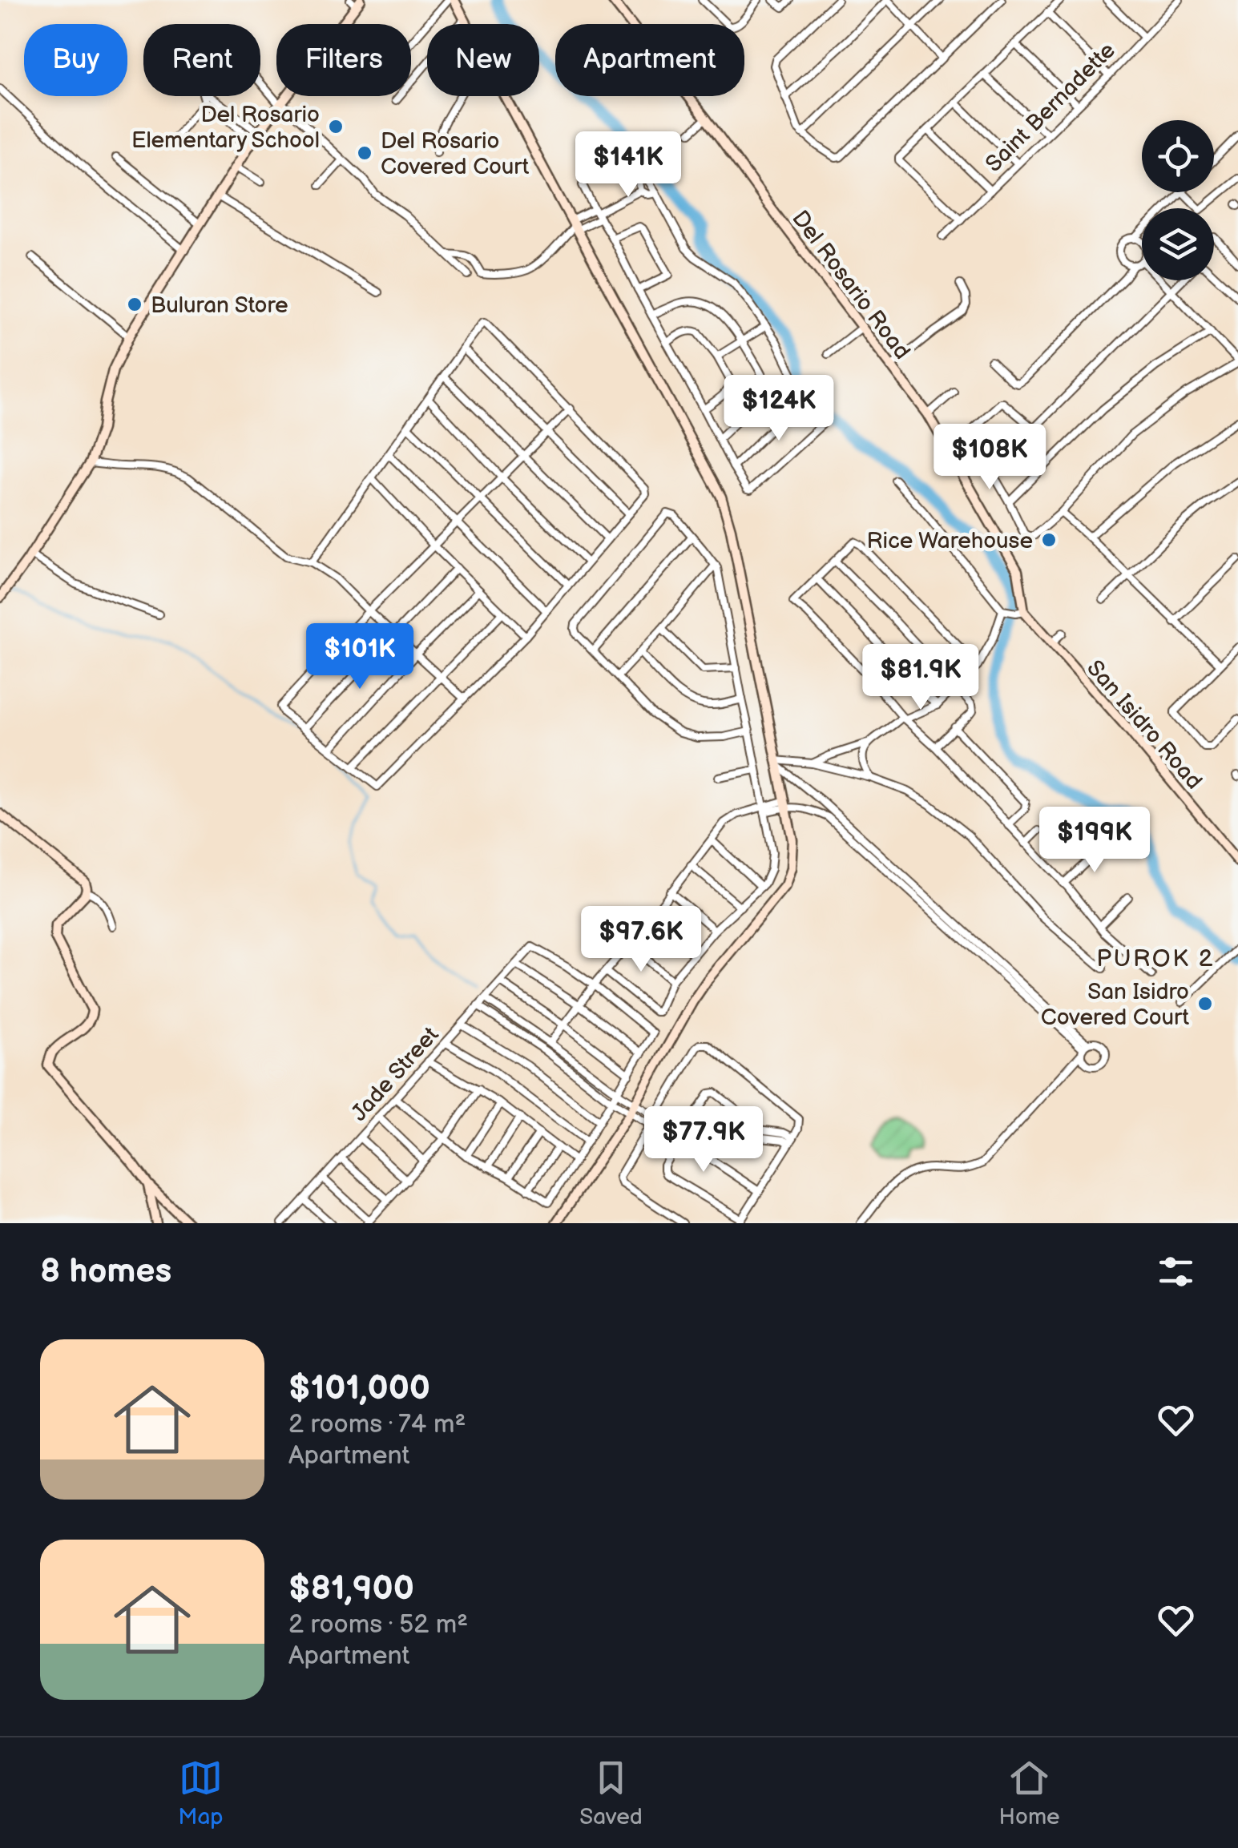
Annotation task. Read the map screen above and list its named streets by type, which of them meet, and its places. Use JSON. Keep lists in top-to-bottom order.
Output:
{
  "streets": {
    "street": [
      "Saint Bernadette",
      "Del Rosario Road",
      "San Isidro Road",
      "Jade Street"
    ]
  },
  "crossings": [
    ["Del Rosario Road", "San Isidro Road"]
  ],
  "districts": ["PUROK 2"],
  "places": [
    "Del Rosario Elementary School",
    "Del Rosario Covered Court",
    "Buluran Store",
    "Rice Warehouse",
    "San Isidro Covered Court"
  ],
  "page": {
    "chip": [
      "Buy",
      "Rent",
      "Filters",
      "New",
      "Apartment"
    ],
    "price": [
      "$141K",
      "$124K",
      "$108K",
      "$101K",
      "$81.9K",
      "$199K",
      "$97.6K",
      "$77.9K"
    ],
    "heading": "8 homes",
    "list": [
      {
        "name": "$101,000",
        "note": "2 rooms · 74 m² · Apartment"
      },
      {
        "name": "$81,900",
        "note": "2 rooms · 52 m² · Apartment"
      }
    ],
    "tabs": ["Map", "Saved", "Home"]
  }
}
